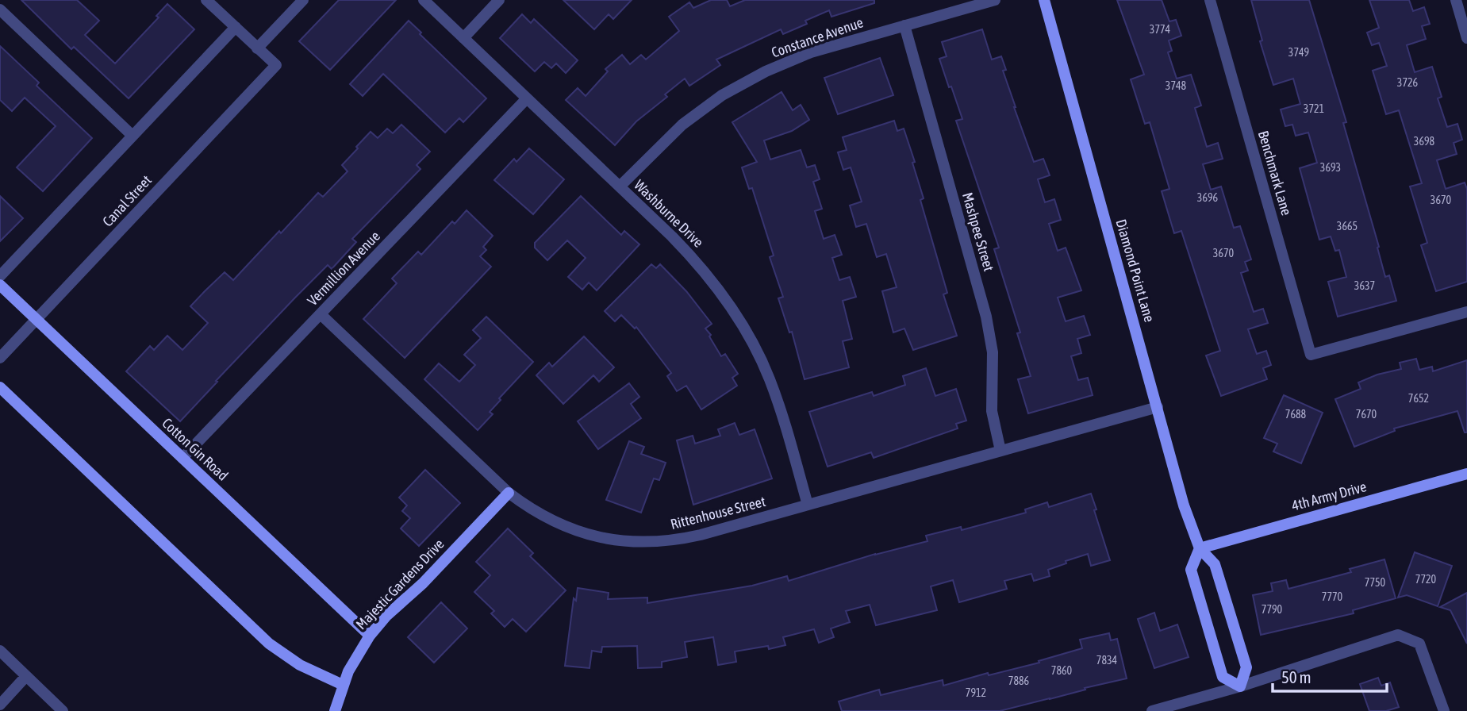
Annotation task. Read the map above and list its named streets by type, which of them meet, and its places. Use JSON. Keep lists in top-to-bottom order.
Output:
{
  "streets": {
    "street": [
      "Constance Avenue",
      "Benchmark Lane",
      "Canal Street",
      "Washburne Drive",
      "Mashpee Street",
      "Vermillion Avenue",
      "Diamond Point Lane",
      "Cotton Gin Road",
      "4th Army Drive",
      "Rittenhouse Street",
      "Majestic Gardens Drive"
    ]
  },
  "crossings": [
    ["Constance Avenue", "Washburne Drive"],
    ["Constance Avenue", "Mashpee Street"],
    ["Canal Street", "Cotton Gin Road"],
    ["Washburne Drive", "Vermillion Avenue"],
    ["Washburne Drive", "Rittenhouse Street"],
    ["Mashpee Street", "Rittenhouse Street"],
    ["Vermillion Avenue", "Cotton Gin Road"],
    ["Vermillion Avenue", "Rittenhouse Street"],
    ["Diamond Point Lane", "4th Army Drive"],
    ["Diamond Point Lane", "Rittenhouse Street"],
    ["Cotton Gin Road", "Majestic Gardens Drive"],
    ["Rittenhouse Street", "Majestic Gardens Drive"]
  ],
  "house_numbers": [
    "3774",
    "3749",
    "3726",
    "3748",
    "3721",
    "3698",
    "3693",
    "3696",
    "3670",
    "3665",
    "3670",
    "3637",
    "7652",
    "7688",
    "7670",
    "7720",
    "7750",
    "7770",
    "7790",
    "7834",
    "7860",
    "7886",
    "7912"
  ],
  "scale_bar": "50 m"
}
